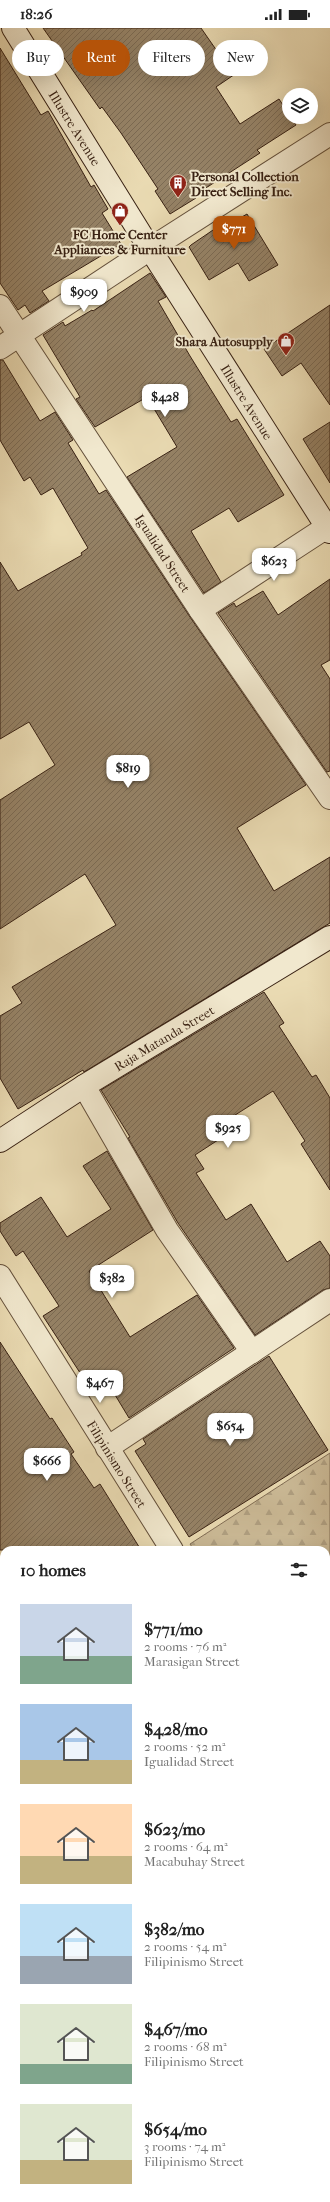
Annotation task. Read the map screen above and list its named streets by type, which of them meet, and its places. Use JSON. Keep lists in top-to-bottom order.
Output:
{
  "streets": {
    "street": [
      "Illustre Avenue",
      "Igualidad Street",
      "Raja Matanda Street",
      "Filipinismo Street"
    ]
  },
  "places": {
    "building": ["Personal Collection Direct Selling Inc."],
    "shop": ["FC Home Center Appliances & Furniture", "Shara Autosupply"]
  },
  "page": {
    "status": "18:26",
    "chip": [
      "Buy",
      "Rent",
      "Filters",
      "New"
    ],
    "price": [
      "$771",
      "$909",
      "$428",
      "$623",
      "$819",
      "$925",
      "$382",
      "$467",
      "$654",
      "$666"
    ],
    "heading": "10 homes",
    "list": [
      {
        "name": "$771/mo",
        "note": "2 rooms · 76 m² · Marasigan Street"
      },
      {
        "name": "$428/mo",
        "note": "2 rooms · 52 m² · Igualidad Street"
      },
      {
        "name": "$623/mo",
        "note": "2 rooms · 64 m² · Macabuhay Street"
      },
      {
        "name": "$382/mo",
        "note": "2 rooms · 54 m² · Filipinismo Street"
      },
      {
        "name": "$467/mo",
        "note": "2 rooms · 68 m² · Filipinismo Street"
      },
      {
        "name": "$654/mo",
        "note": "3 rooms · 74 m² · Filipinismo Street"
      }
    ]
  }
}
